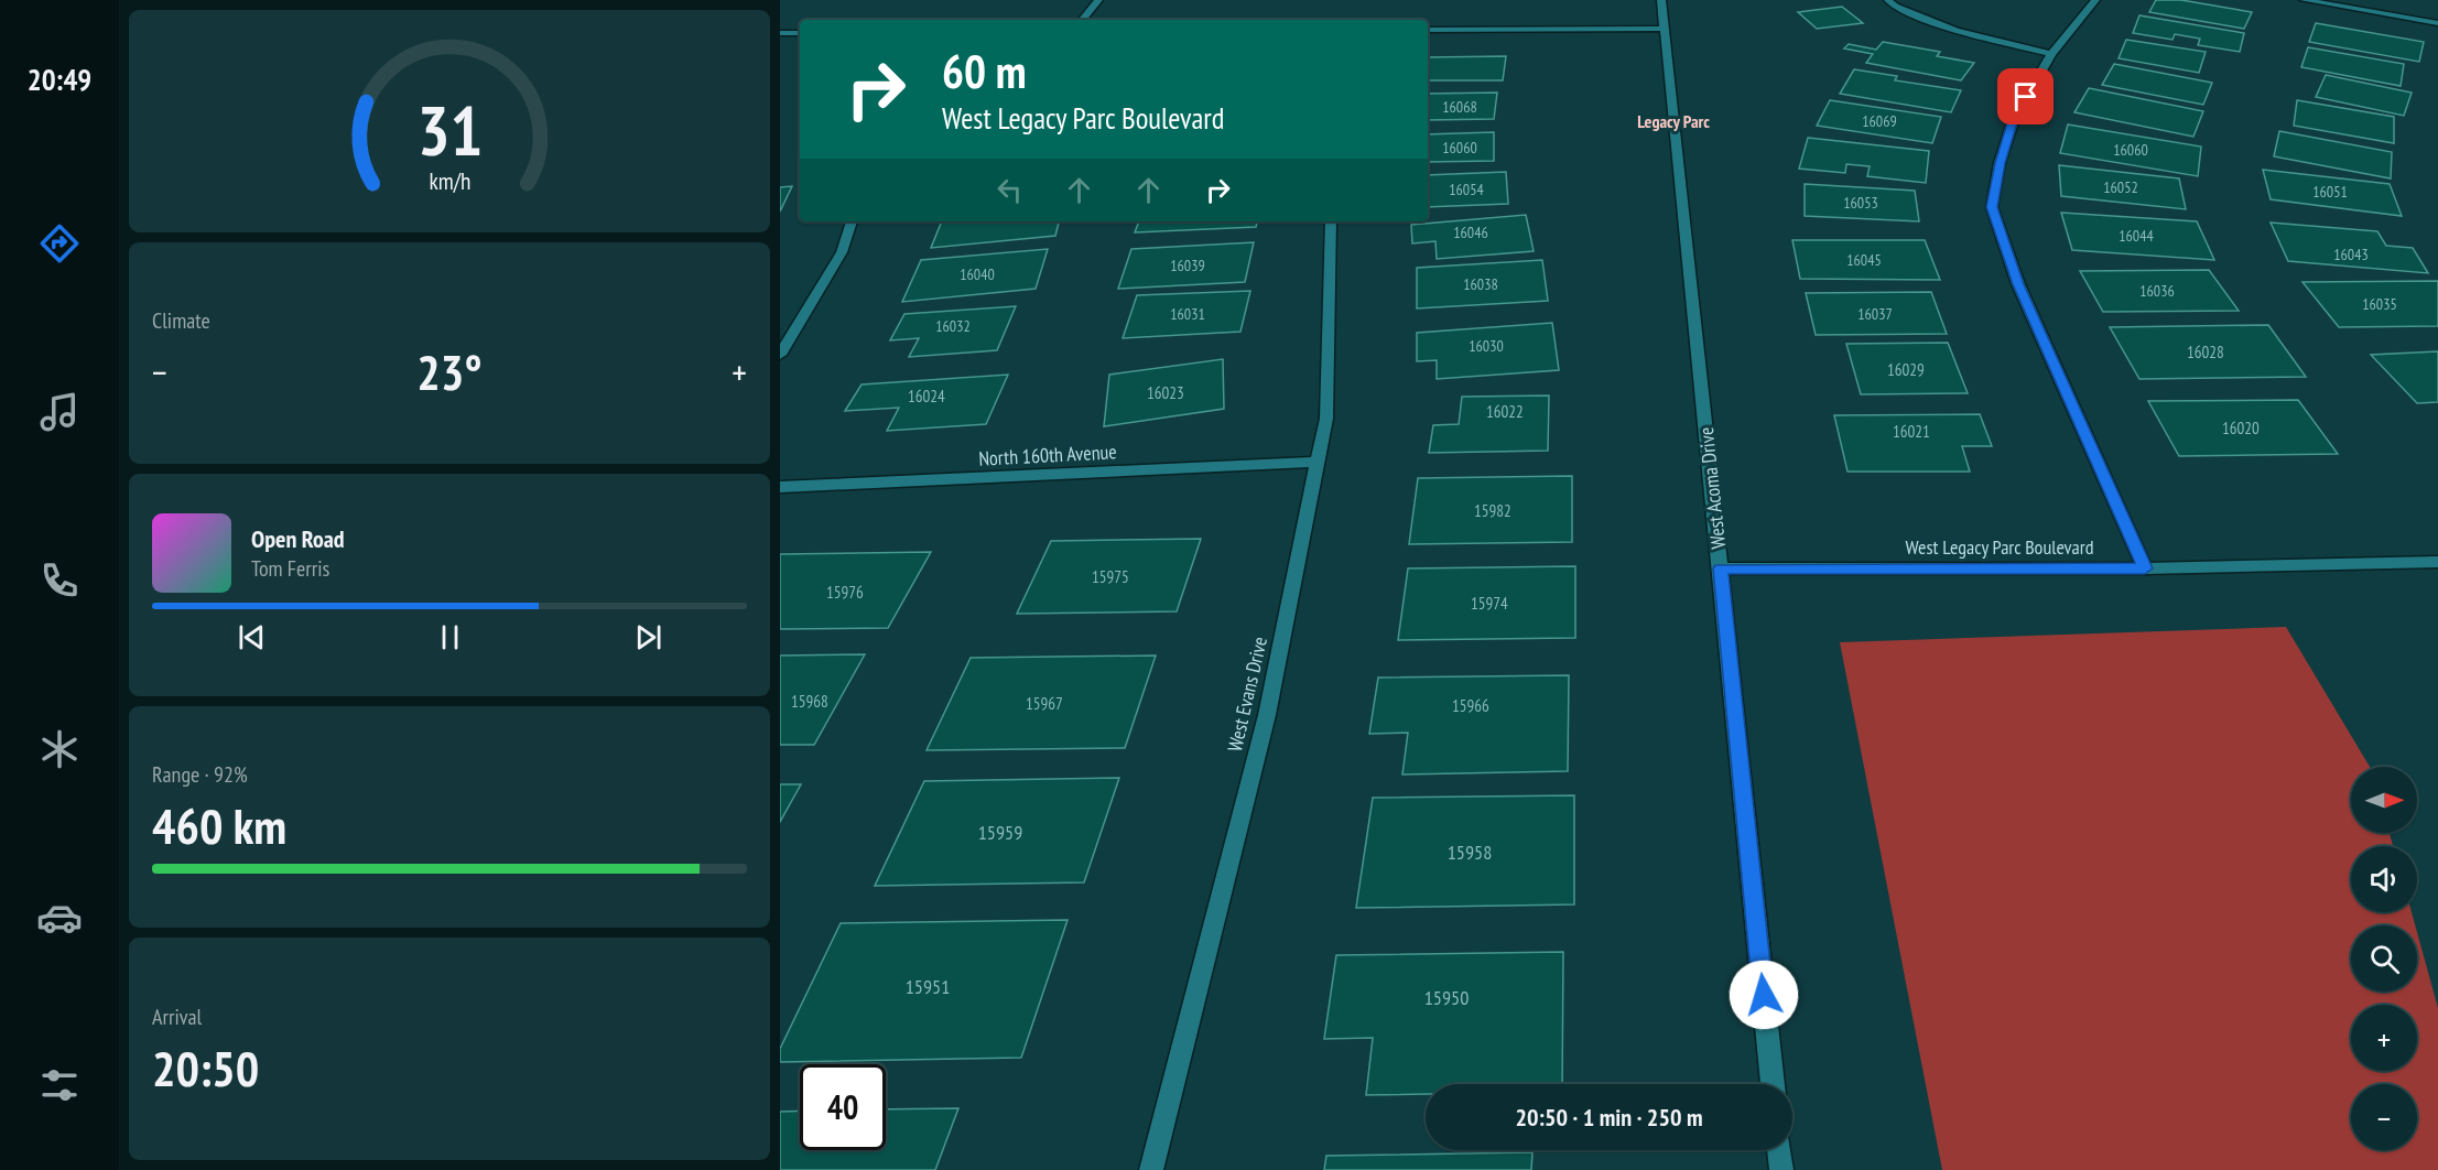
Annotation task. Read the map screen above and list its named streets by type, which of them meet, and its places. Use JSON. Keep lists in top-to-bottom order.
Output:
{
  "streets": {
    "street": [
      "North 160th Avenue",
      "West Acoma Drive",
      "West Legacy Parc Boulevard",
      "West Evans Drive"
    ]
  },
  "crossings": [
    ["North 160th Avenue", "West Evans Drive"],
    ["West Acoma Drive", "West Legacy Parc Boulevard"]
  ],
  "districts": ["Legacy Parc"],
  "house_numbers": [
    "16068",
    "16069",
    "16060",
    "16060",
    "16052",
    "16054",
    "16051",
    "16053",
    "16046",
    "16044",
    "16043",
    "16045",
    "16039",
    "16040",
    "16038",
    "16036",
    "16035",
    "16031",
    "16037",
    "16032",
    "16030",
    "16028",
    "16029",
    "16023",
    "16024",
    "16022",
    "16020",
    "16021",
    "15982",
    "15975",
    "15976",
    "15974",
    "15968",
    "15967",
    "15966",
    "15959",
    "15958",
    "15951",
    "15950"
  ],
  "north": "right",
  "page": {
    "tabs": "20:49",
    "turn": ["60 m", "West Legacy Parc Boulevard"],
    "tile": [
      "Climate",
      ["Range · 92%", "460 km"],
      ["Arrival", "20:50"]
    ],
    "heat": ["−", "23°", "+"],
    "song": ["Open Road", "Tom Ferris"],
    "map_buttons": ["+", "−"],
    "limit": "40",
    "trip": "20:50 · 1 min · 250 m",
    "gauge": ["31", "km/h"]
  }
}
